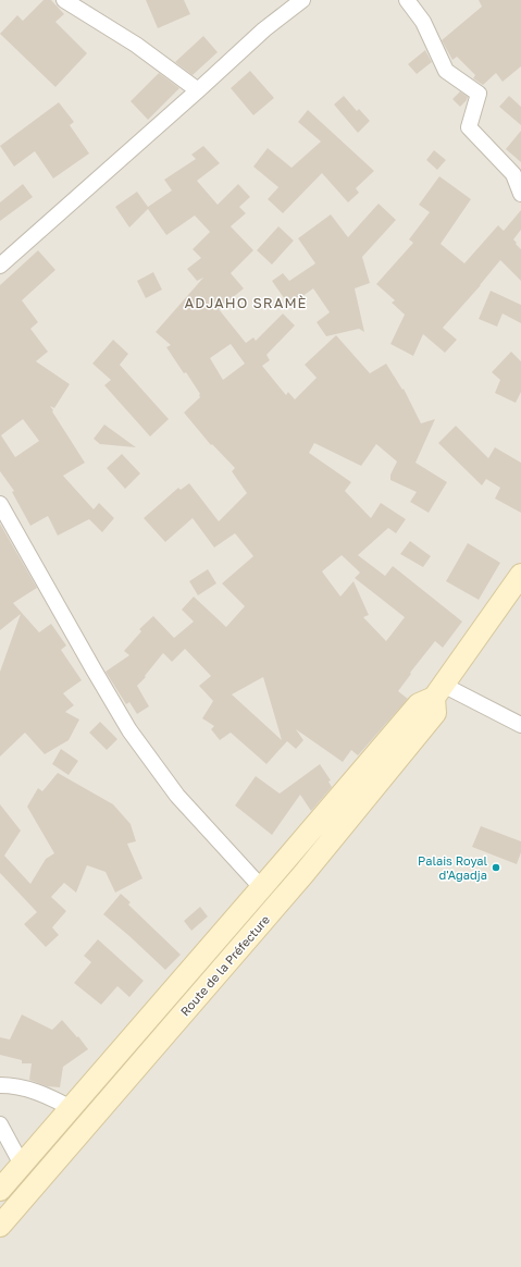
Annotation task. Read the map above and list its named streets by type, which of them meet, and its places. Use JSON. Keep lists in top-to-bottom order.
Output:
{
  "streets": {
    "street": ["Route de la Préfecture"]
  },
  "districts": ["ADJAHO SRAMÈ"],
  "places": ["Palais Royal d'Agadja"]
}
